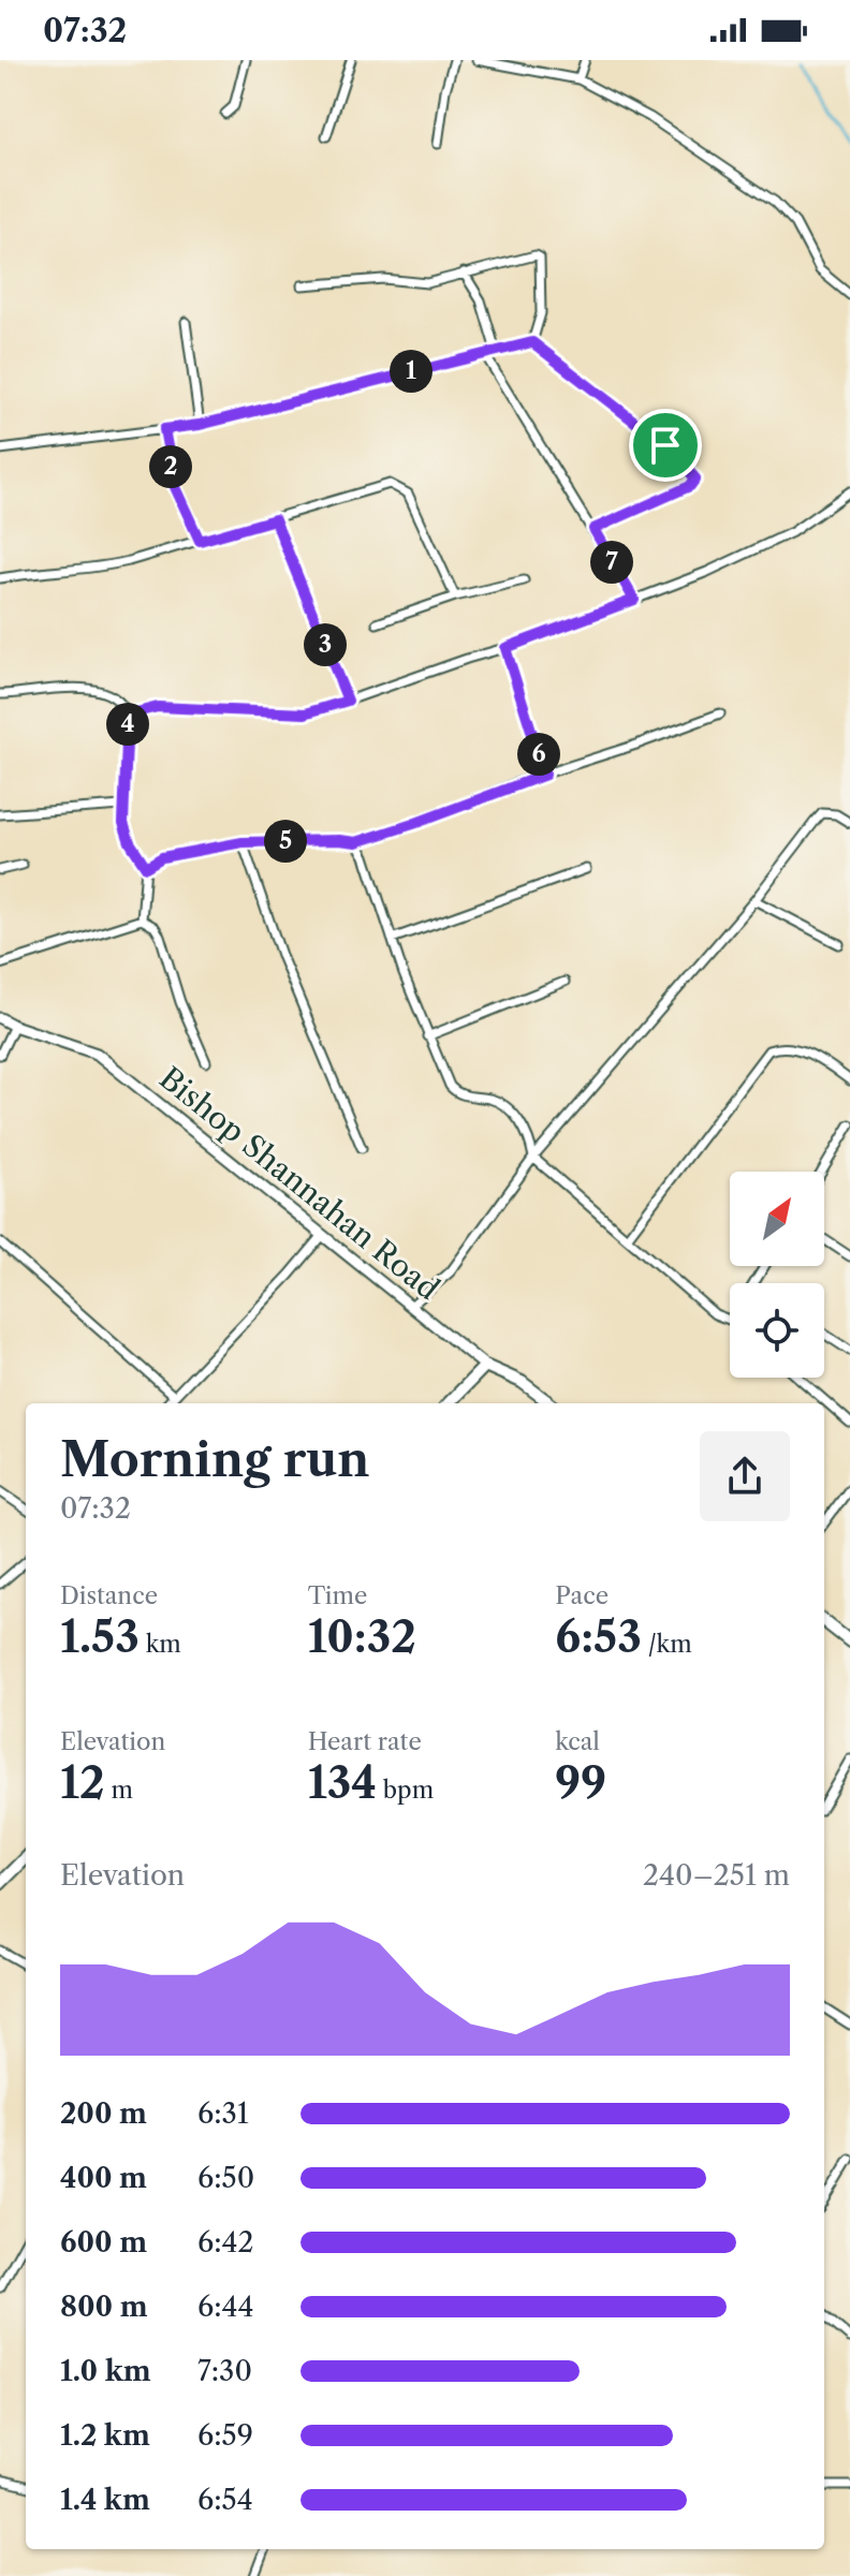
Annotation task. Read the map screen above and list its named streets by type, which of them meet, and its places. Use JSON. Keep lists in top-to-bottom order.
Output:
{
  "streets": {
    "main road": ["Bishop Shannahan Road"]
  },
  "north": "top right",
  "page": {
    "status": "07:32",
    "pins": [
      "1",
      "2",
      "7",
      "3",
      "4",
      "6",
      "5"
    ],
    "heading": ["Morning run", "07:32"],
    "stats": [
      ["Distance", "1.53 km"],
      ["Time", "10:32"],
      ["Pace", "6:53 /km"],
      ["Elevation", "12 m"],
      ["Heart rate", "134 bpm"],
      ["kcal", "99"]
    ],
    "chart": ["Elevation", "240–251 m"],
    "list": [
      {
        "name": "200 m",
        "note": "6:31"
      },
      {
        "name": "400 m",
        "note": "6:50"
      },
      {
        "name": "600 m",
        "note": "6:42"
      },
      {
        "name": "800 m",
        "note": "6:44"
      },
      {
        "name": "1.0 km",
        "note": "7:30"
      },
      {
        "name": "1.2 km",
        "note": "6:59"
      },
      {
        "name": "1.4 km",
        "note": "6:54"
      }
    ]
  }
}
